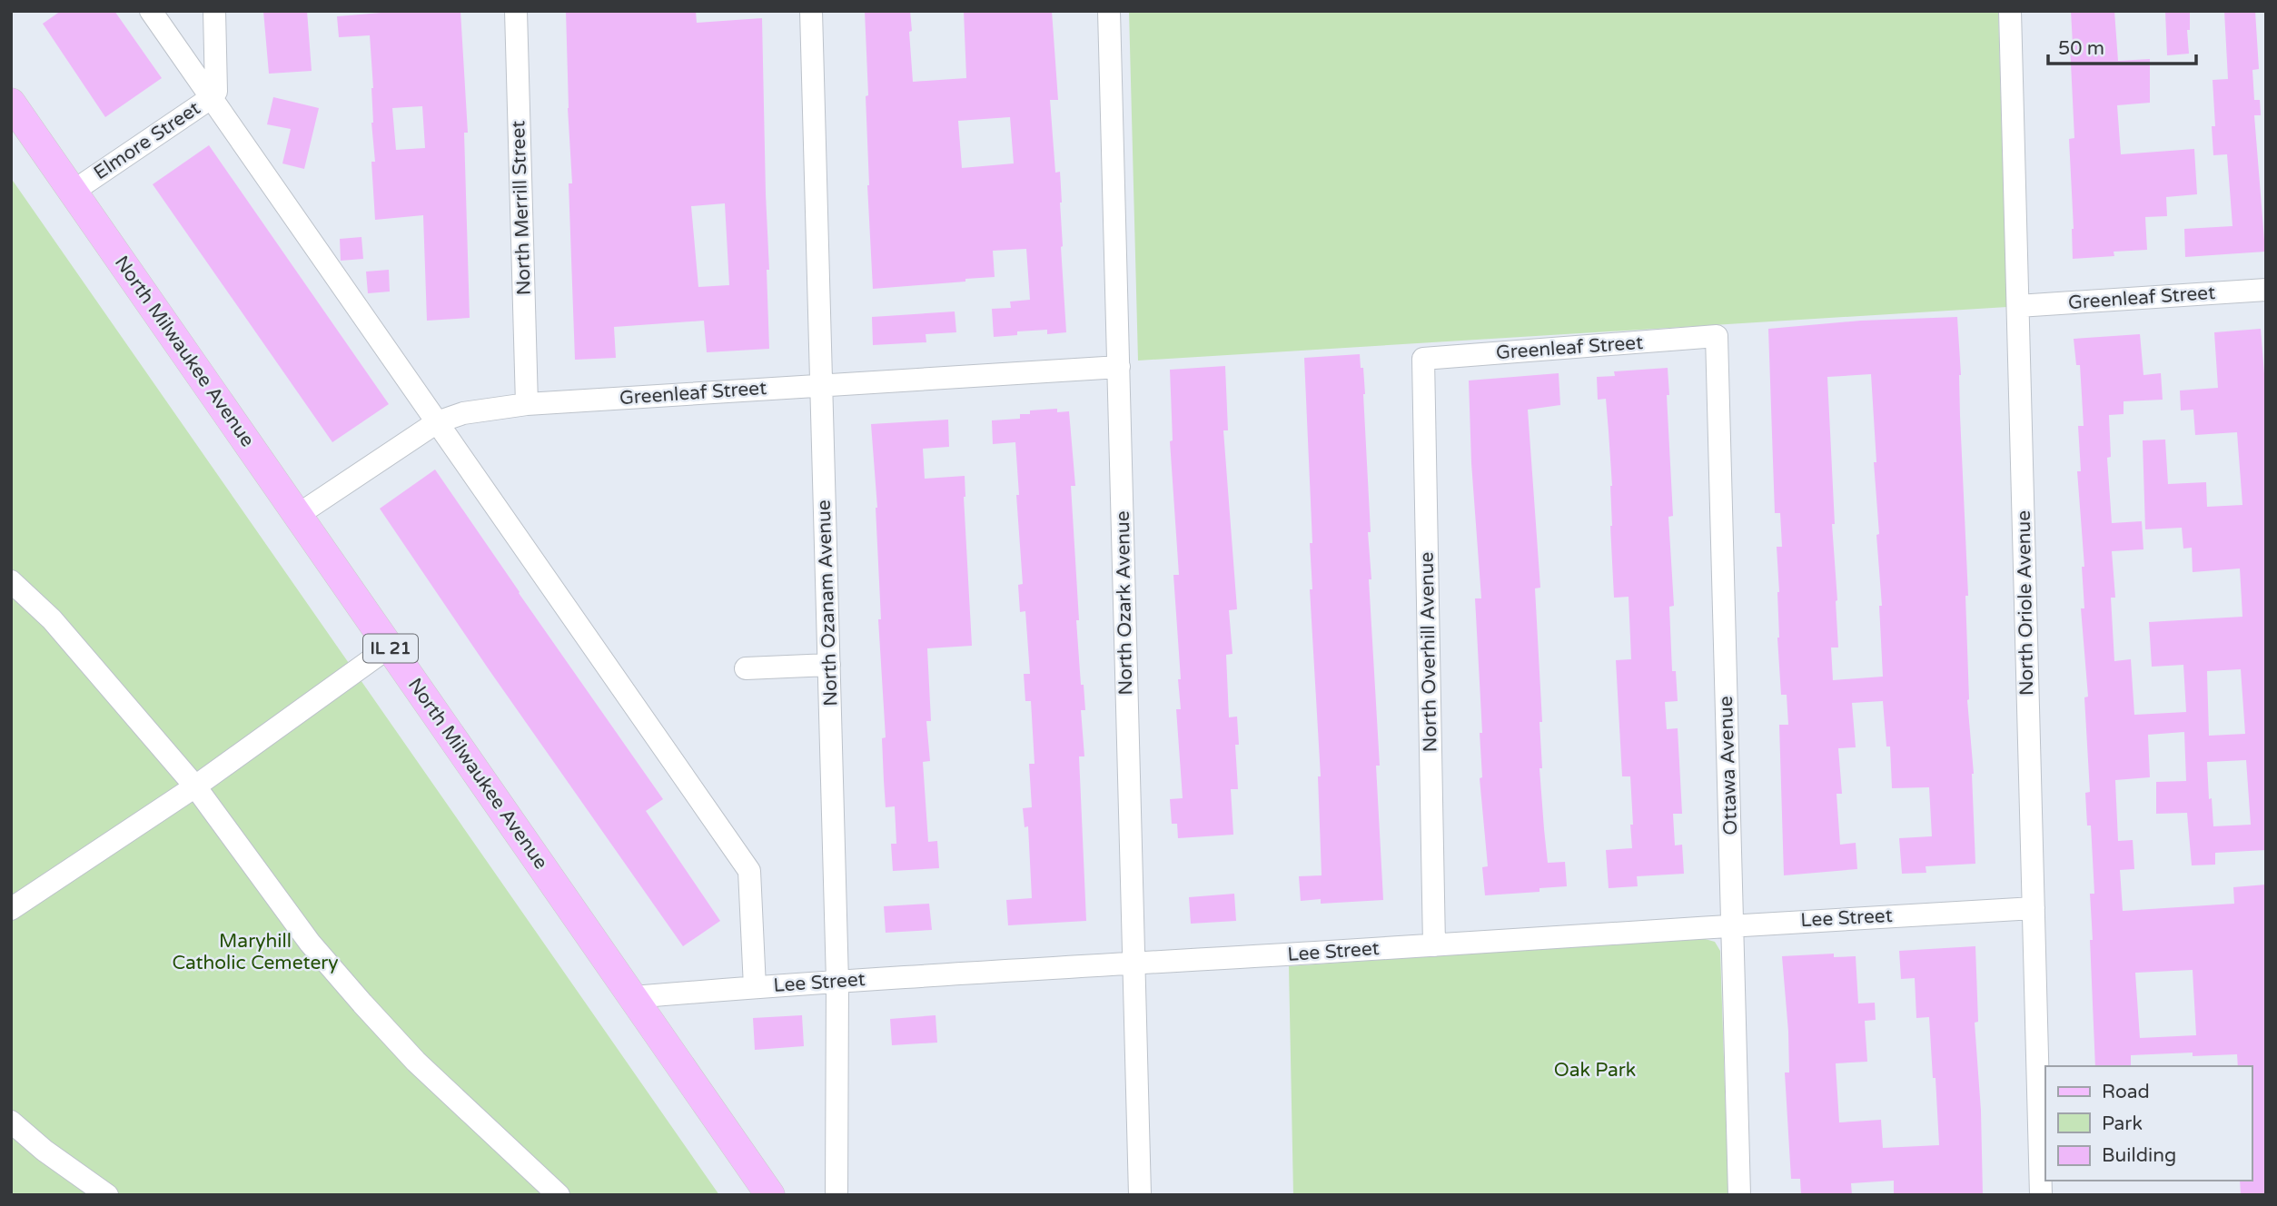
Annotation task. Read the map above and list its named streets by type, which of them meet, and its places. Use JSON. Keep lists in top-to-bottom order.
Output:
{
  "streets": {
    "main road": ["North Milwaukee Avenue", "IL 21"],
    "street": [
      "Elmore Street",
      "North Merrill Street",
      "Greenleaf Street",
      "North Ozanam Avenue",
      "North Ozark Avenue",
      "North Oriole Avenue",
      "North Overhill Avenue",
      "Ottawa Avenue",
      "Lee Street"
    ]
  },
  "crossings": [
    ["Elmore Street", "North Milwaukee Avenue"],
    ["North Merrill Street", "Greenleaf Street"],
    ["Greenleaf Street", "North Milwaukee Avenue"],
    ["Greenleaf Street", "North Ozanam Avenue"],
    ["Greenleaf Street", "North Ozark Avenue"],
    ["Greenleaf Street", "North Oriole Avenue"],
    ["Greenleaf Street", "North Overhill Avenue"],
    ["Greenleaf Street", "Ottawa Avenue"],
    ["North Milwaukee Avenue", "Lee Street"],
    ["North Ozanam Avenue", "Lee Street"],
    ["North Ozark Avenue", "Lee Street"],
    ["North Oriole Avenue", "Lee Street"],
    ["North Overhill Avenue", "Lee Street"],
    ["Ottawa Avenue", "Lee Street"]
  ],
  "parks": ["Maryhill Catholic Cemetery", "Oak Park"],
  "legend": ["Road", "Park", "Building"],
  "scale_bar": "50 m"
}
